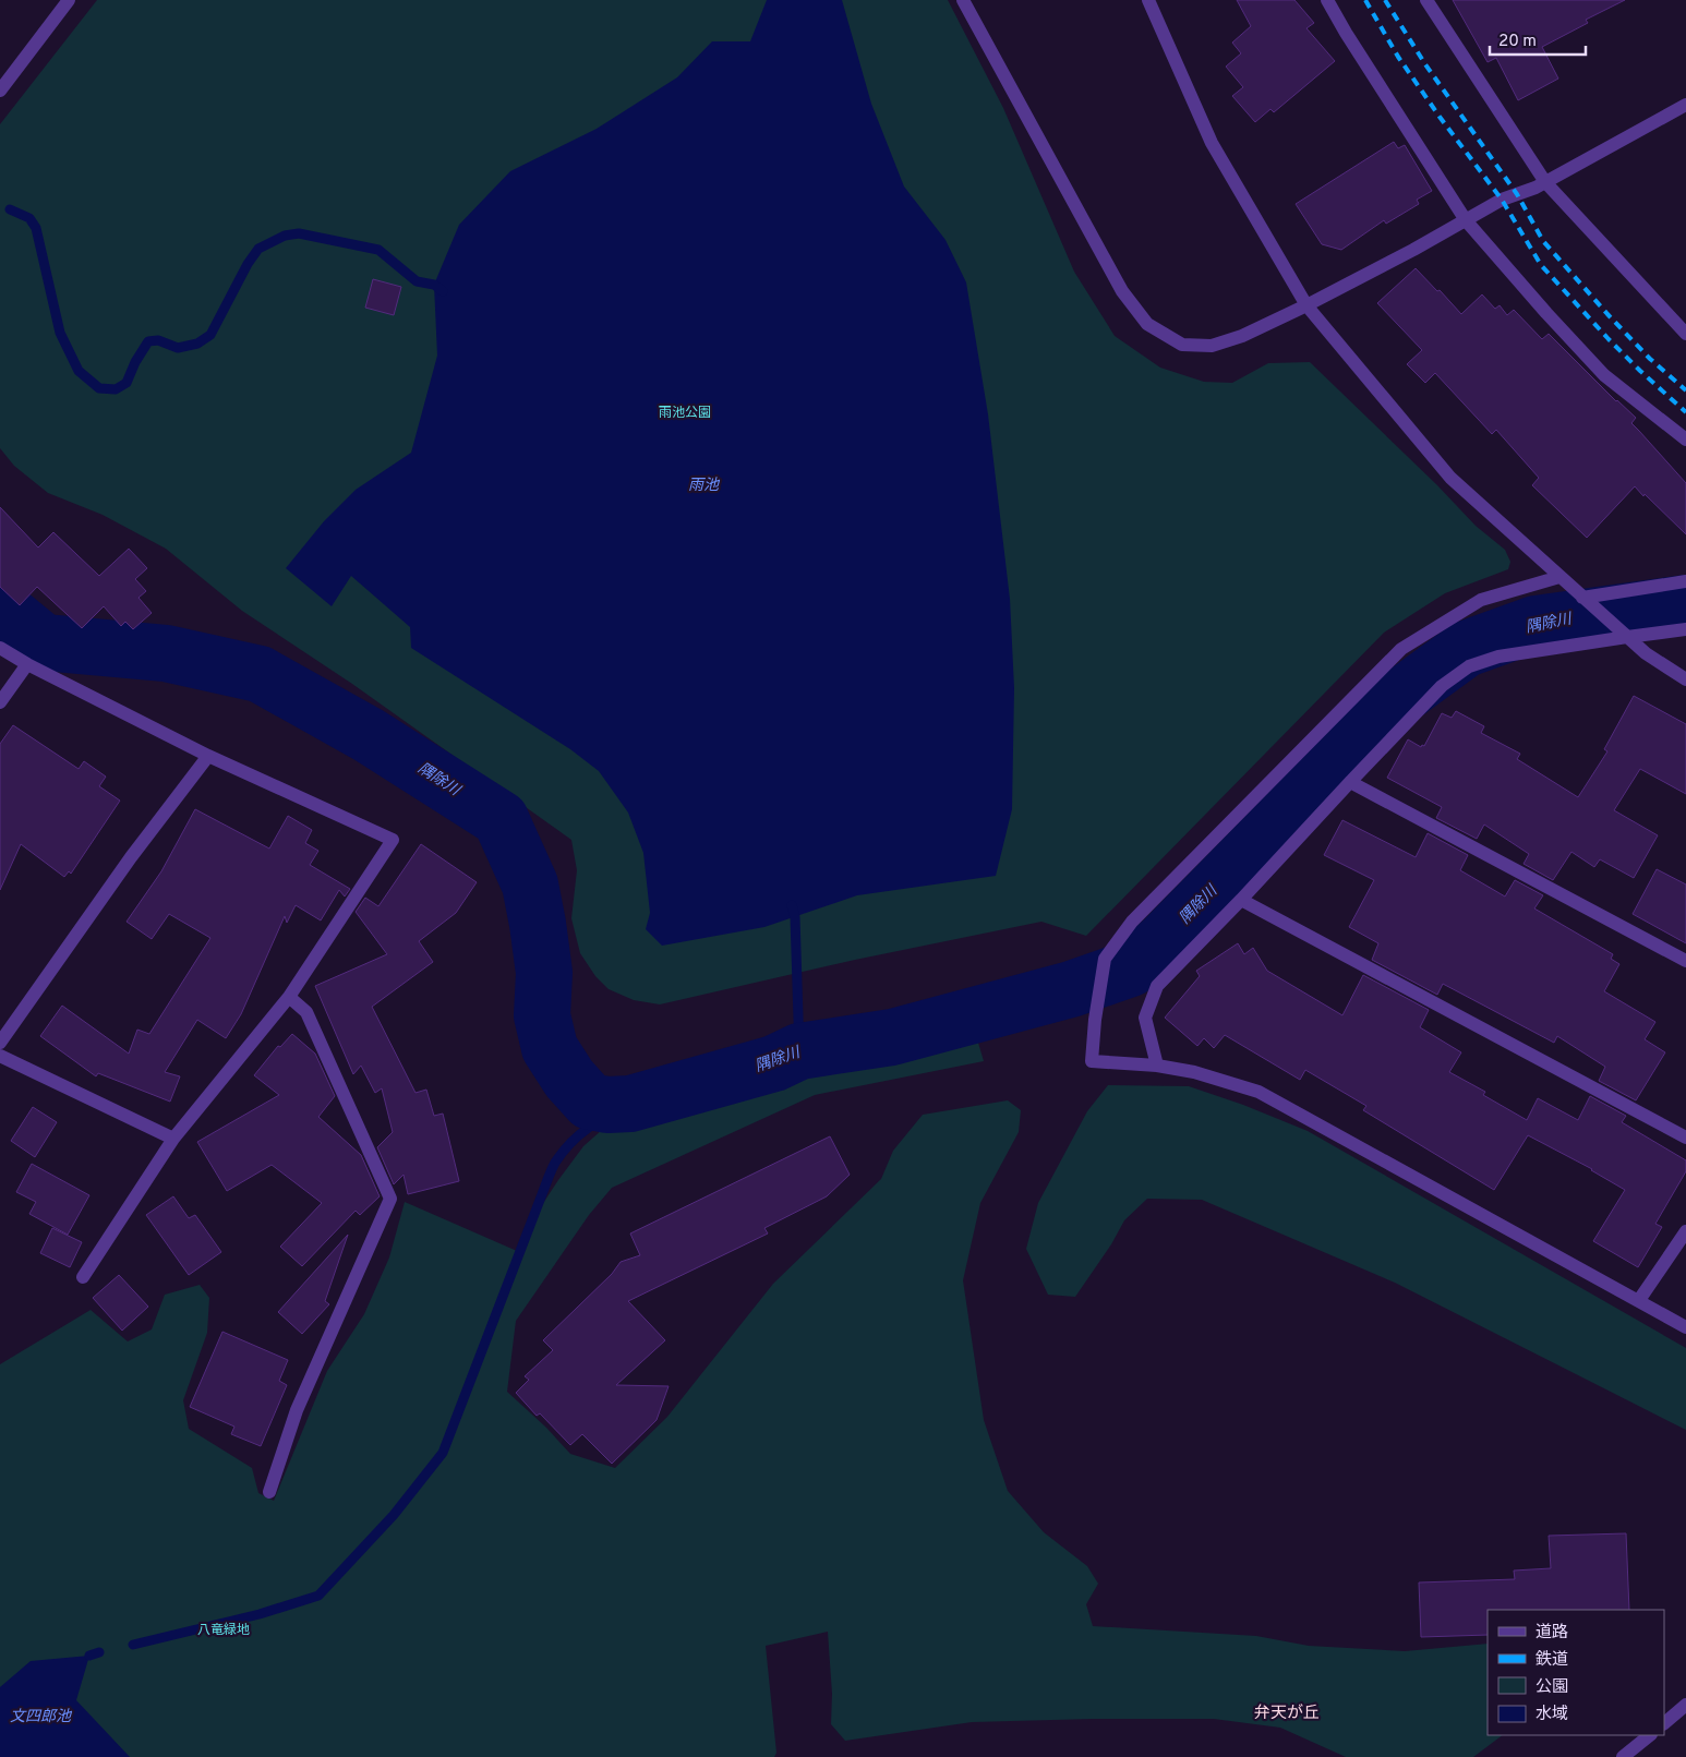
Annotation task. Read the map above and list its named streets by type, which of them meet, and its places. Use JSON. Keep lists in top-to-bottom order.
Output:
{
  "districts": ["弁天が丘"],
  "water": ["雨池", "隅除川", "文四郎池"],
  "parks": ["雨池公園", "八竜緑地"],
  "legend": [
    "道路",
    "鉄道",
    "公園",
    "水域"
  ],
  "scale_bar": "20 m"
}
